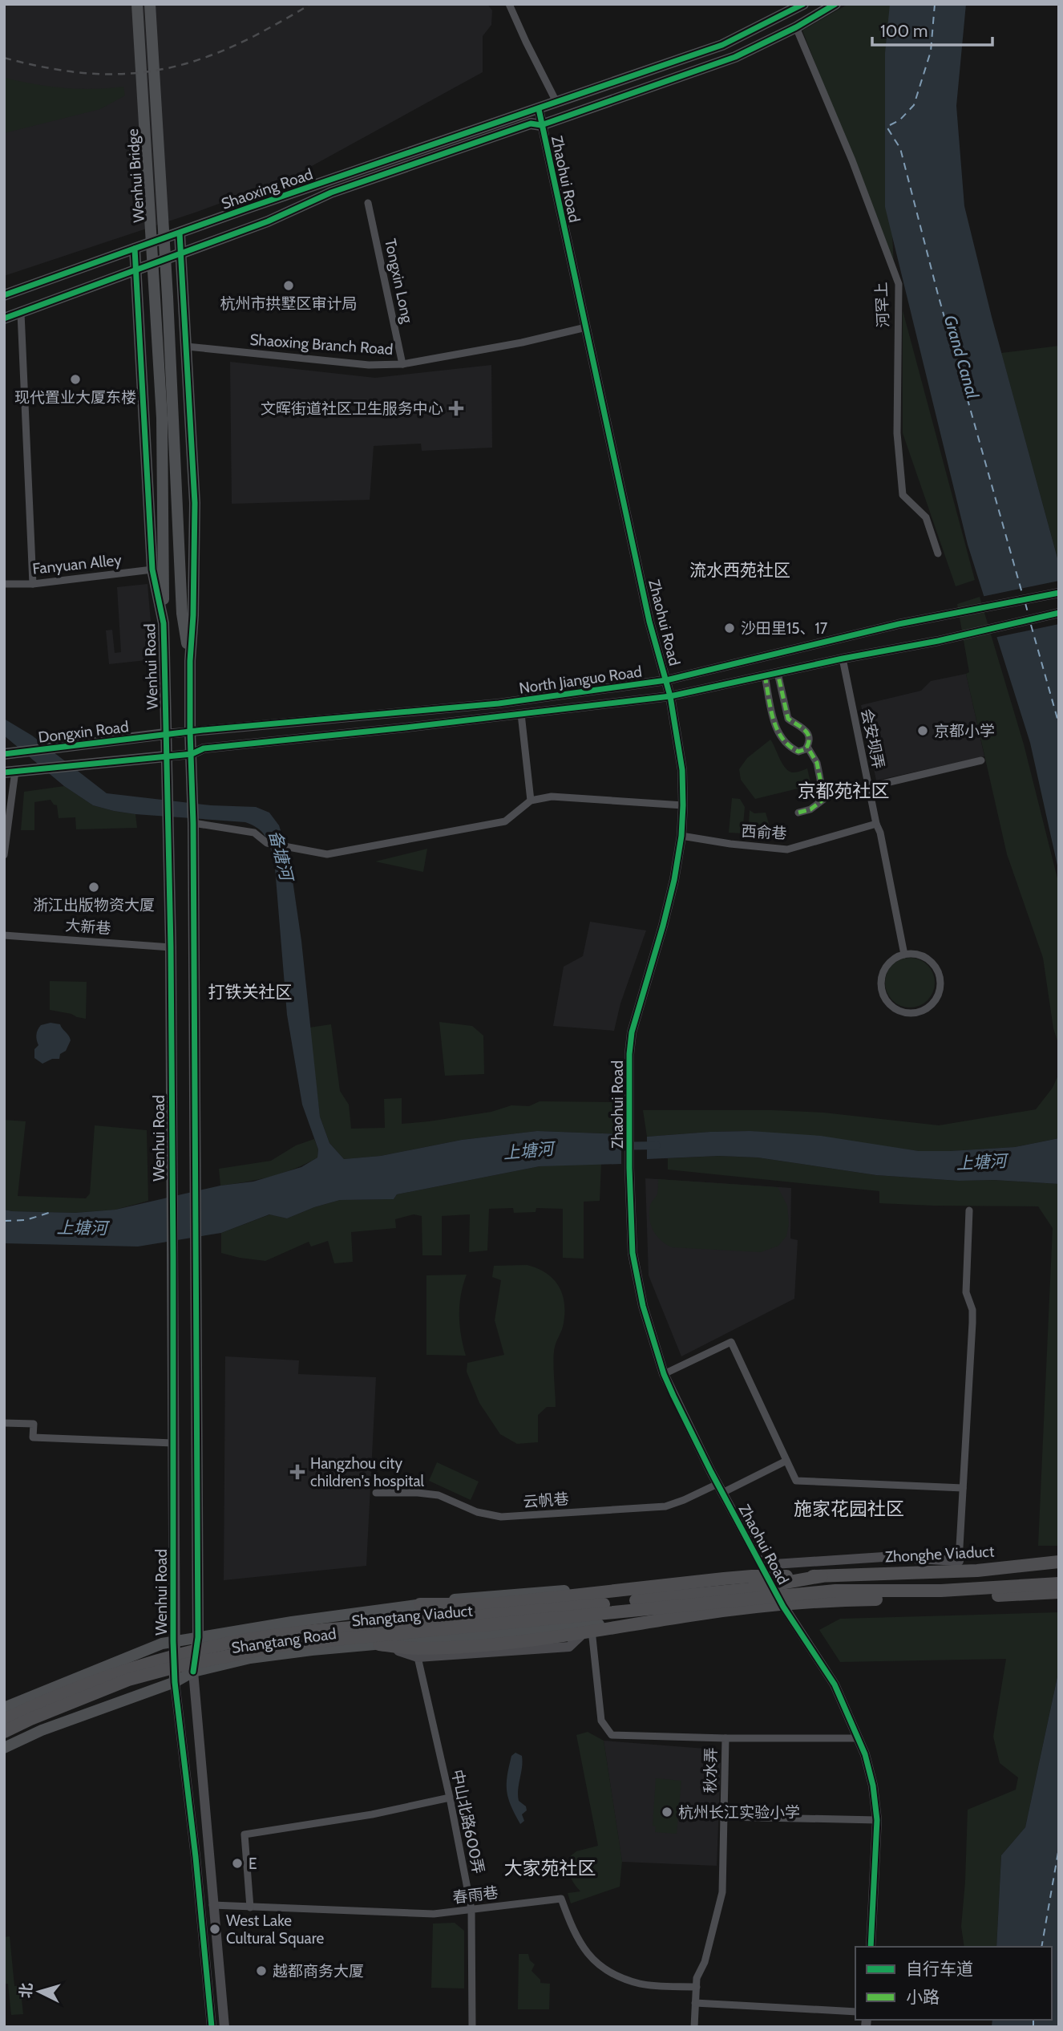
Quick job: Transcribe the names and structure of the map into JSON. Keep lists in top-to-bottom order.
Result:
{
  "streets": {
    "highway": ["Zhonghe Viaduct", "Shangtang Viaduct"],
    "main road": [
      "Wenhui Bridge",
      "Zhaohui Road",
      "Shaoxing Road",
      "Wenhui Road",
      "North Jianguo Road",
      "Dongxin Road",
      "Shangtang Road"
    ],
    "street": [
      "Tongxin Long",
      "河罕上",
      "Shaoxing Branch Road",
      "Fanyuan Alley",
      "会安坝弄",
      "西俞巷",
      "大新巷",
      "云帆巷",
      "秋水弄",
      "中山北路600弄",
      "春雨巷"
    ]
  },
  "crossings": [
    ["Wenhui Bridge", "Wenhui Road"],
    ["Zhaohui Road", "Shaoxing Road"],
    ["Zhaohui Road", "河罕上"],
    ["Zhaohui Road", "Shaoxing Branch Road"],
    ["Zhaohui Road", "North Jianguo Road"],
    ["Zhaohui Road", "西俞巷"],
    ["Zhaohui Road", "云帆巷"],
    ["Zhaohui Road", "Shangtang Road"],
    ["Shaoxing Road", "Wenhui Road"],
    ["Tongxin Long", "Shaoxing Branch Road"],
    ["Fanyuan Alley", "Wenhui Road"],
    ["Wenhui Road", "North Jianguo Road"],
    ["Wenhui Road", "Dongxin Road"],
    ["Wenhui Road", "大新巷"],
    ["Wenhui Road", "Shangtang Road"],
    ["North Jianguo Road", "Dongxin Road"],
    ["North Jianguo Road", "会安坝弄"],
    ["会安坝弄", "西俞巷"],
    ["Zhonghe Viaduct", "Shangtang Viaduct"],
    ["Shangtang Road", "秋水弄"],
    ["秋水弄", "春雨巷"],
    ["中山北路600弄", "春雨巷"]
  ],
  "districts": [
    "流水西苑社区",
    "京都苑社区",
    "打铁关社区",
    "施家花园社区",
    "大家苑社区"
  ],
  "water": ["Grand Canal", "备塘河", "上塘河"],
  "places": {
    "other": [
      "杭州市拱墅区审计局",
      "现代置业大厦东楼",
      "沙田里15、17",
      "京都小学",
      "浙江出版物资大厦",
      "杭州长江实验小学",
      "E",
      "West Lake Cultural Square",
      "越都商务大厦"
    ],
    "health": ["文晖街道社区卫生服务中心", "Hangzhou city children's hospital"]
  },
  "legend": ["自行车道", "小路"],
  "scale_bar": "100 m",
  "north": "left"
}
